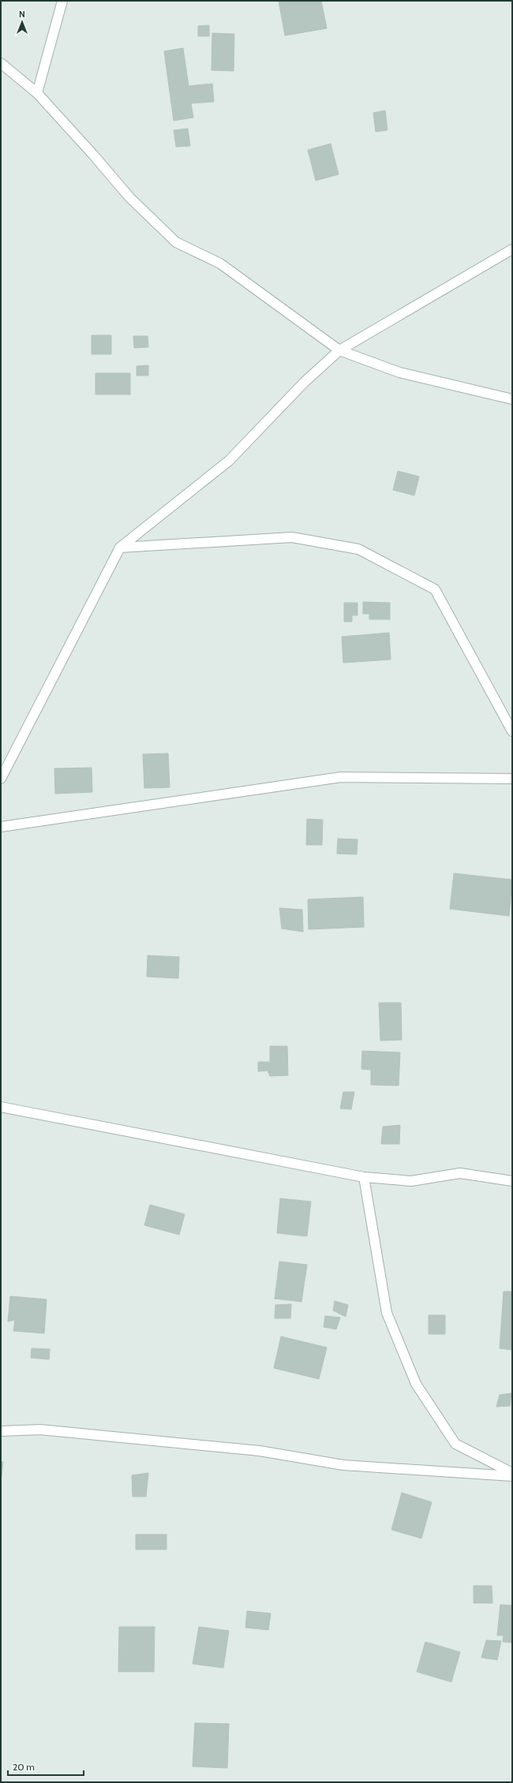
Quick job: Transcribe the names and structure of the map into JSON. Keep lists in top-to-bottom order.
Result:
{
  "scale_bar": "20 m",
  "north": "top"
}
